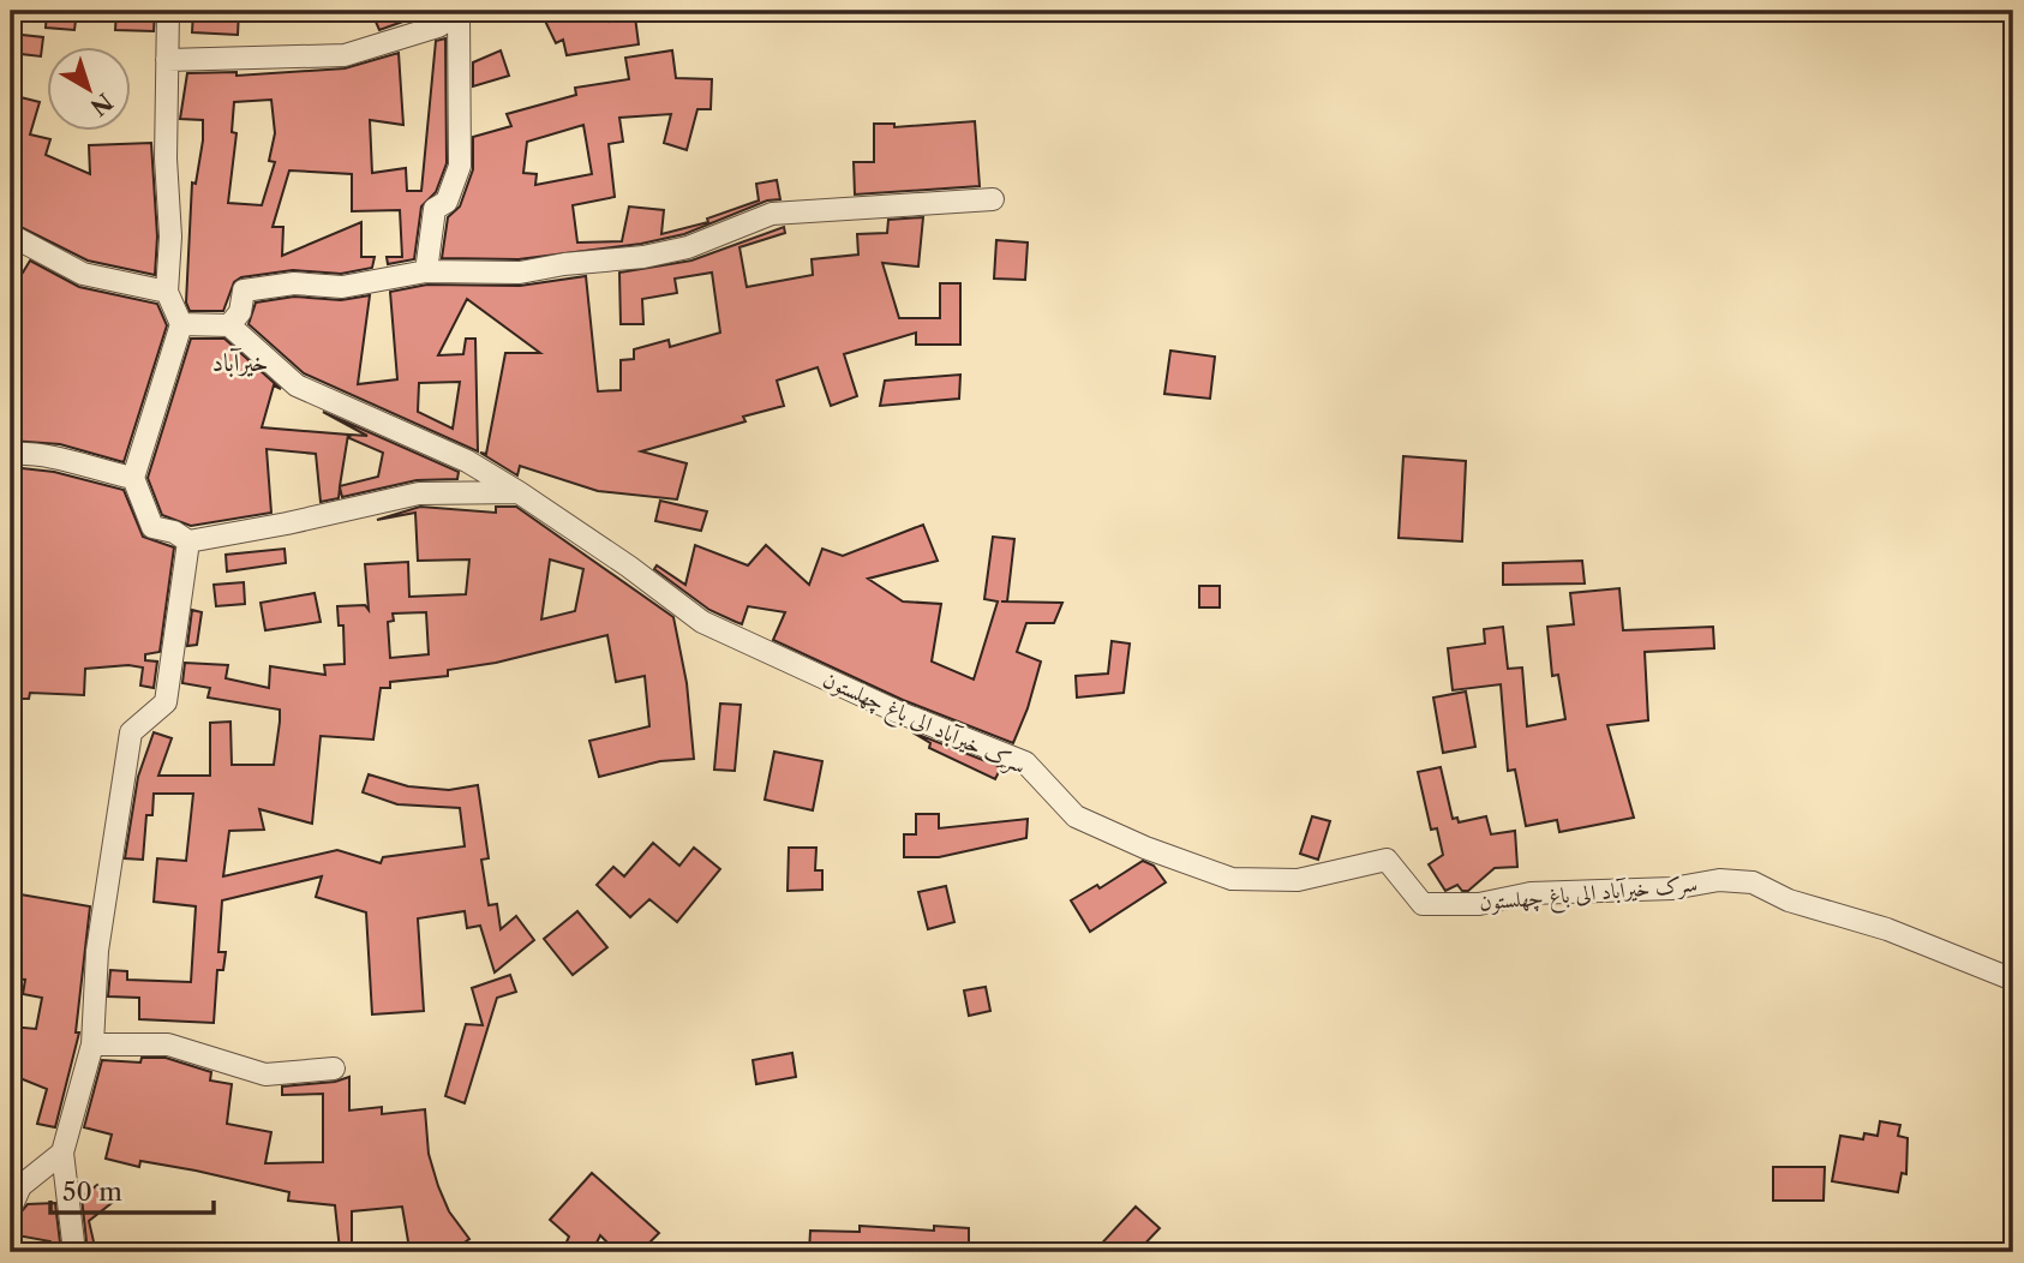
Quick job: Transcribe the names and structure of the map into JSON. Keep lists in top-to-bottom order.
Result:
{
  "streets": {
    "street": ["سرک خیرآباد الی باغ چهلستون"]
  },
  "districts": ["خیرآباد"],
  "scale_bar": "50 m",
  "north": "bottom right"
}
